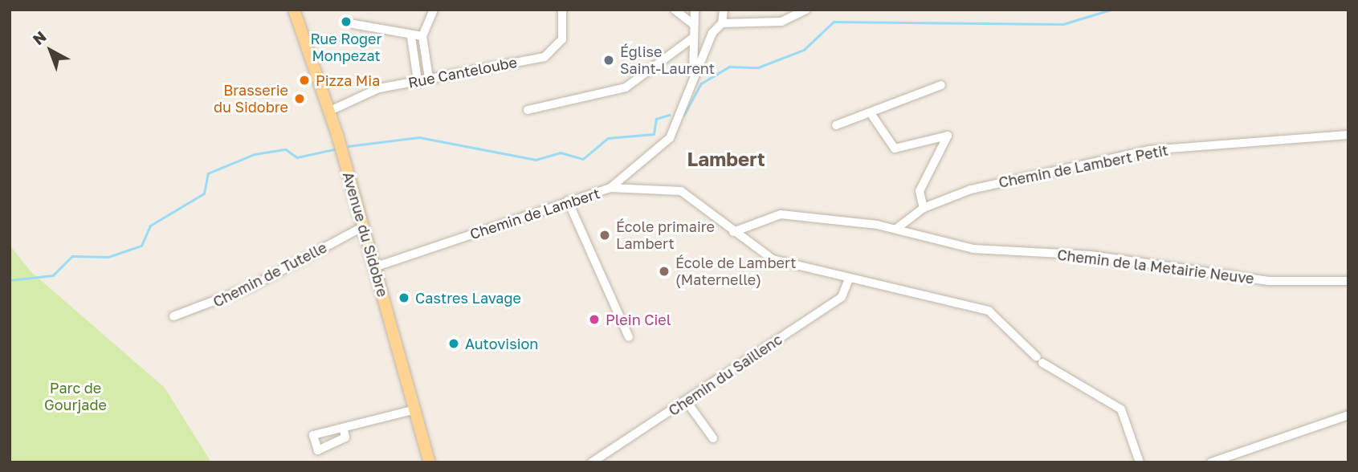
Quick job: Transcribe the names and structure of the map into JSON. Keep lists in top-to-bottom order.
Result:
{
  "streets": {
    "main road": ["Avenue du Sidobre"],
    "street": [
      "Rue Canteloube",
      "Chemin de Lambert Petit",
      "Chemin de Lambert",
      "Chemin de la Metairie Neuve",
      "Chemin de Tutelle",
      "Chemin du Saillenc"
    ]
  },
  "crossings": [
    ["Rue Canteloube", "Avenue du Sidobre"],
    ["Chemin de Lambert Petit", "Chemin de la Metairie Neuve"],
    ["Chemin de Lambert", "Avenue du Sidobre"],
    ["Avenue du Sidobre", "Chemin de Tutelle"]
  ],
  "districts": ["Lambert"],
  "parks": ["Parc de Gourjade"],
  "places": [
    "Rue Roger Monpezat",
    "Église Saint-Laurent",
    "Pizza Mia",
    "Brasserie du Sidobre",
    "École primaire Lambert",
    "École de Lambert (Maternelle)",
    "Castres Lavage",
    "Plein Ciel",
    "Autovision"
  ],
  "north": "top left"
}
